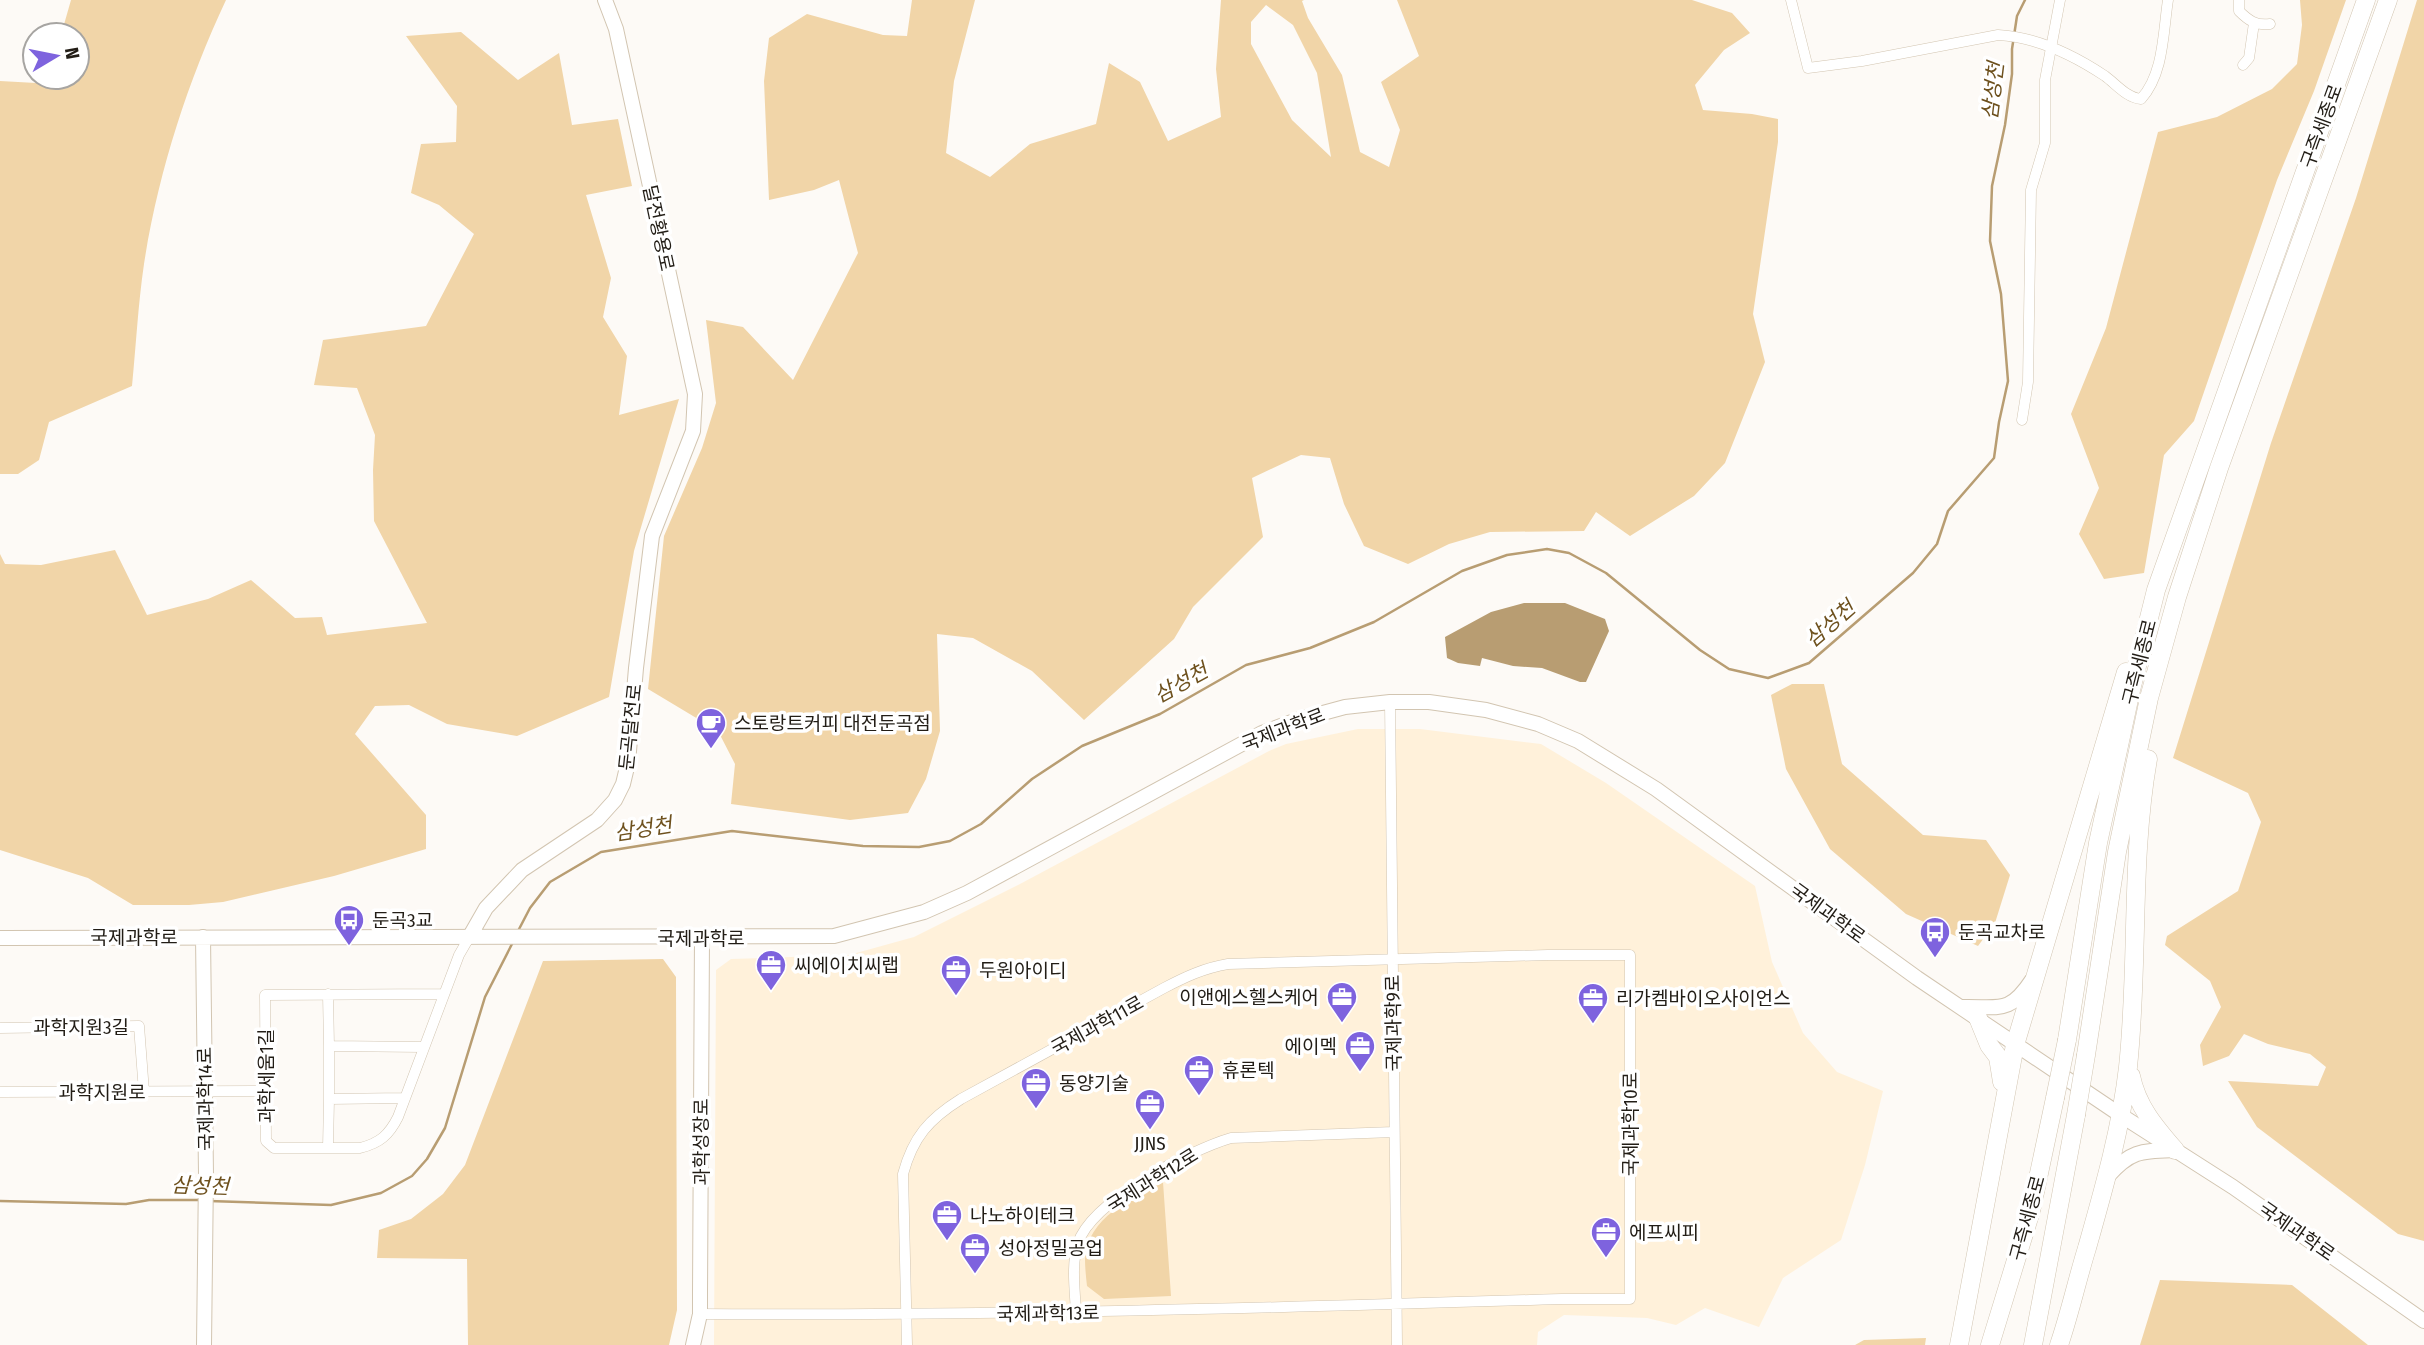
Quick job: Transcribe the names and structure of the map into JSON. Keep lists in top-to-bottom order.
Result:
{
  "streets": {
    "highway": ["구즉세종로"],
    "street": [
      "달전황용로",
      "둔곡달전로",
      "국제과학로",
      "국제과학9로",
      "국제과학11로",
      "과학지원3길",
      "과학세움1길",
      "과학지원로",
      "국제과학14로",
      "국제과학10로",
      "과학성장로",
      "국제과학12로",
      "국제과학13로"
    ]
  },
  "crossings": [
    ["달전황용로", "둔곡달전로"],
    ["둔곡달전로", "국제과학로"],
    ["둔곡달전로", "과학세움1길"],
    ["국제과학로", "국제과학9로"],
    ["국제과학로", "과학세움1길"],
    ["국제과학로", "국제과학14로"],
    ["국제과학로", "과학성장로"],
    ["국제과학9로", "국제과학11로"],
    ["국제과학9로", "국제과학10로"],
    ["국제과학9로", "국제과학12로"],
    ["국제과학9로", "국제과학13로"],
    ["국제과학11로", "국제과학10로"],
    ["국제과학11로", "국제과학13로"],
    ["과학지원3길", "과학지원로"],
    ["과학세움1길", "과학지원로"],
    ["과학지원로", "국제과학14로"],
    ["국제과학10로", "국제과학13로"],
    ["과학성장로", "국제과학13로"],
    ["국제과학12로", "국제과학13로"]
  ],
  "water": ["삼성천"],
  "places": {
    "cafe": ["스토랑트커피 대전둔곡점"],
    "bus stop": ["둔곡3교", "둔곡교차로"],
    "office": [
      "씨에이치씨랩",
      "두원아이디",
      "이앤에스헬스케어",
      "리가켐바이오사이언스",
      "에이멕",
      "휴론텍",
      "동양기술",
      "JJNS",
      "나노하이테크",
      "에프씨피",
      "성아정밀공업"
    ]
  },
  "north": "right"
}
